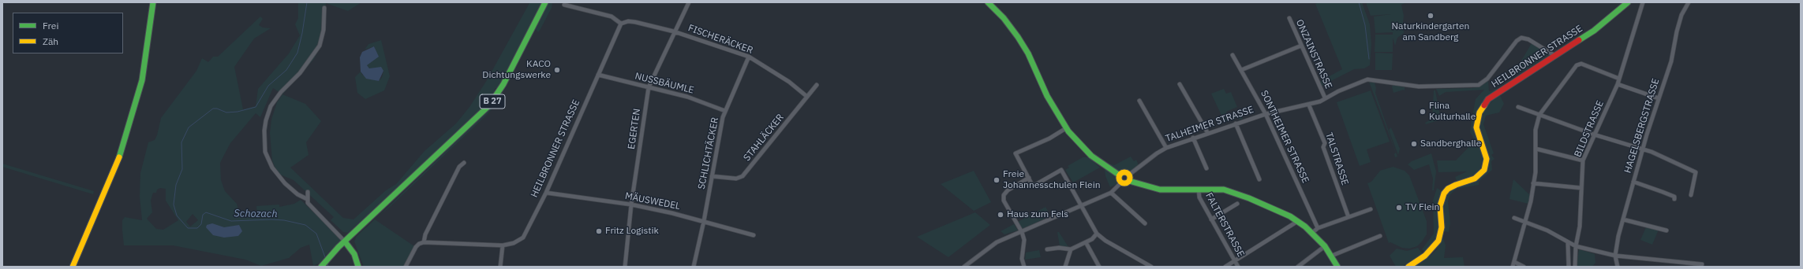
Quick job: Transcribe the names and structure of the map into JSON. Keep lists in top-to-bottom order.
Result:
{
  "streets": {
    "main road": ["HEILBRONNER STRASSE", "B 27"],
    "street": [
      "FISCHERÄCKER",
      "ONZAINSTRASSE",
      "NUSSBÄUMLE",
      "TALHEIMER STRASSE",
      "HAGELSBERGSTRASSE",
      "EGERTEN",
      "BILDSTRASSE",
      "SONTHEIMER STRASSE",
      "STAHLÄCKER",
      "SCHLICHTÄCKER",
      "TALSTRASSE",
      "MÄUSWEDEL",
      "FALTERSTRASSE"
    ]
  },
  "crossings": [
    ["FISCHERÄCKER", "EGERTEN"],
    ["FISCHERÄCKER", "STAHLÄCKER"],
    ["FISCHERÄCKER", "SCHLICHTÄCKER"],
    ["ONZAINSTRASSE", "TALHEIMER STRASSE"],
    ["HEILBRONNER STRASSE", "NUSSBÄUMLE"],
    ["HEILBRONNER STRASSE", "TALHEIMER STRASSE"],
    ["HEILBRONNER STRASSE", "MÄUSWEDEL"],
    ["NUSSBÄUMLE", "EGERTEN"],
    ["NUSSBÄUMLE", "SCHLICHTÄCKER"],
    ["TALHEIMER STRASSE", "SONTHEIMER STRASSE"],
    ["TALHEIMER STRASSE", "TALSTRASSE"],
    ["EGERTEN", "MÄUSWEDEL"],
    ["STAHLÄCKER", "SCHLICHTÄCKER"],
    ["SCHLICHTÄCKER", "MÄUSWEDEL"]
  ],
  "water": ["Schozach"],
  "places": [
    "Naturkindergarten am Sandberg",
    "KACO Dichtungswerke",
    "Flina Kulturhalle",
    "Sandberghalle",
    "Freie Johannesschulen Flein",
    "TV Flein",
    "Haus zum Fels",
    "Fritz Logistik"
  ],
  "legend": ["Frei", "Zäh"]
}
